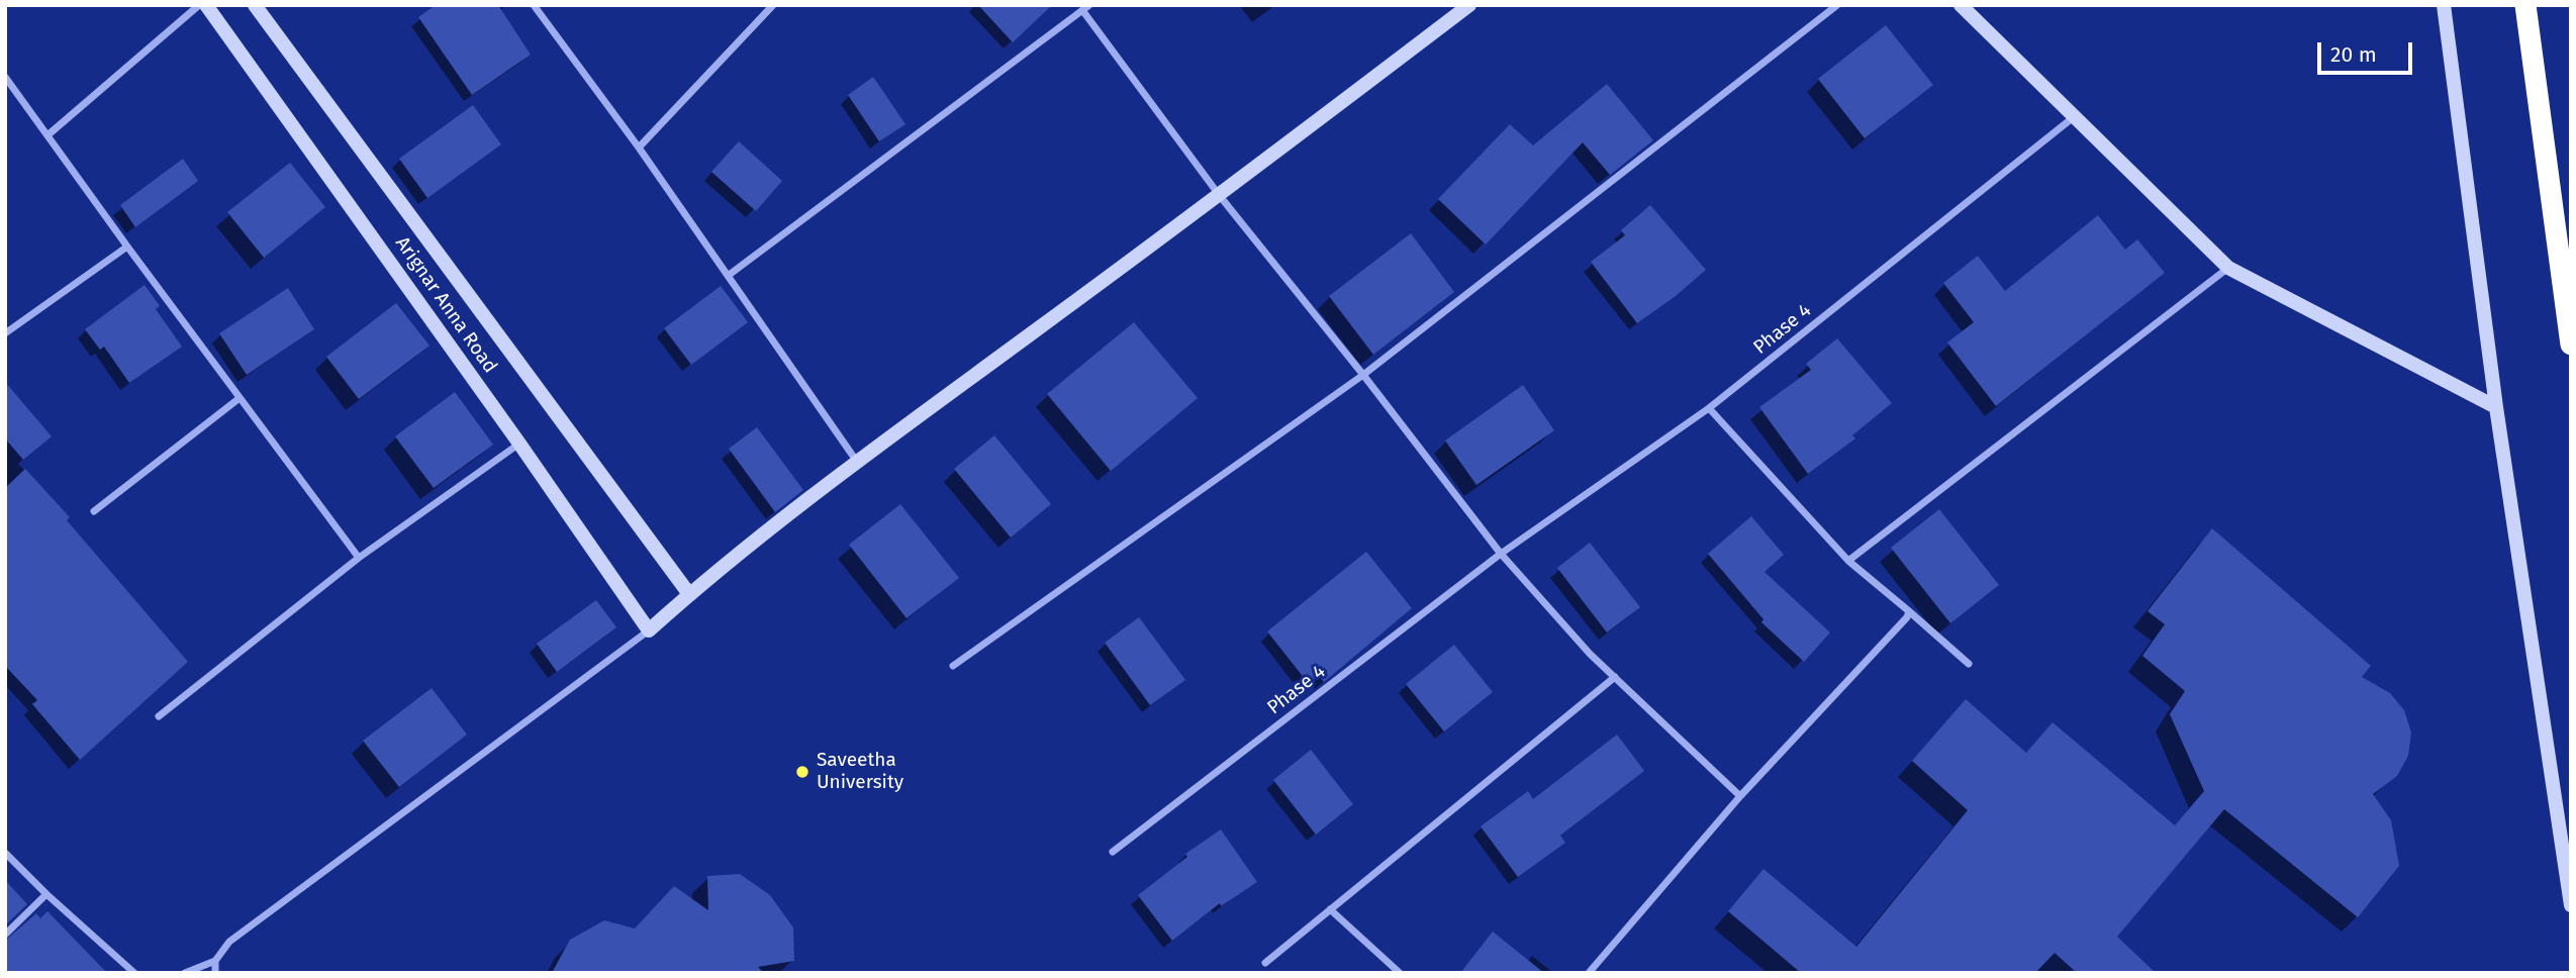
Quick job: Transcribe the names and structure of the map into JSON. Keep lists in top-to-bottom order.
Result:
{
  "streets": {
    "street": ["Arignar Anna Road", "Phase 4"]
  },
  "places": ["Saveetha University"],
  "scale_bar": "20 m"
}
